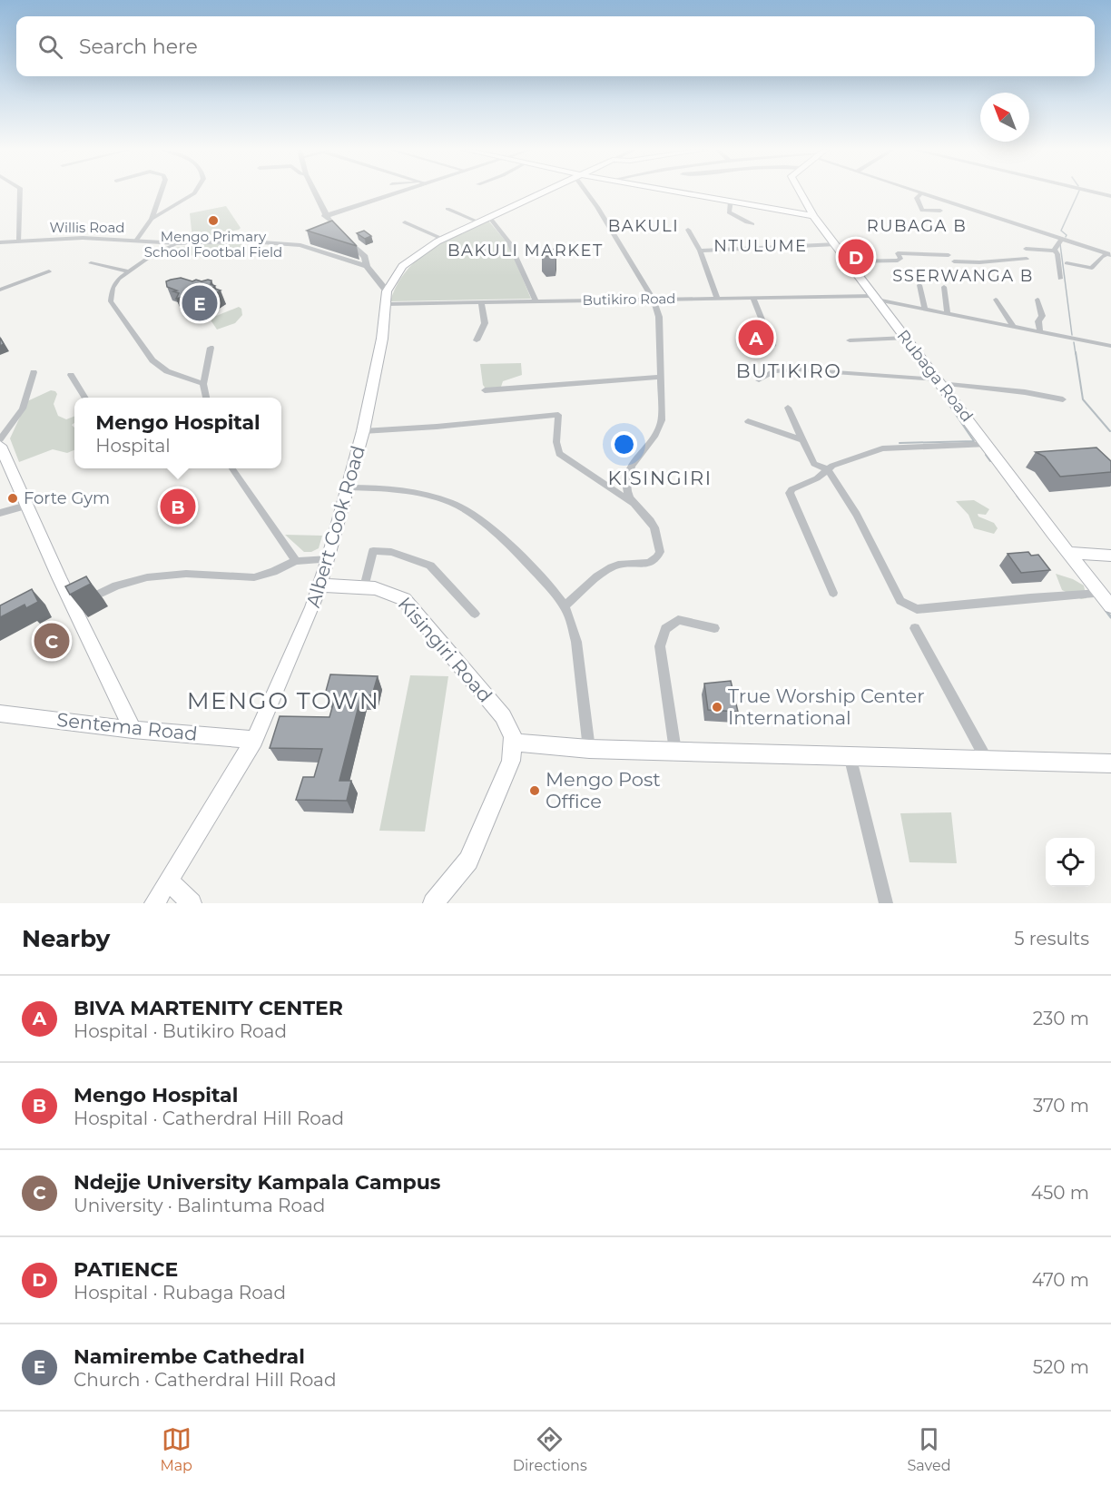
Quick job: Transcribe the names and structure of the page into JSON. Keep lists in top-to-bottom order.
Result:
{
  "streets": {
    "main road": [
      "Rubaga Road",
      "Albert Cook Road",
      "Kisingiri Road",
      "Sentema Road"
    ],
    "street": ["Willis Road", "Butikiro Road"]
  },
  "crossings": [
    ["Willis Road", "Albert Cook Road"],
    ["Butikiro Road", "Rubaga Road"],
    ["Butikiro Road", "Albert Cook Road"],
    ["Albert Cook Road", "Kisingiri Road"],
    ["Albert Cook Road", "Sentema Road"]
  ],
  "districts": [
    "BAKULI",
    "RUBAGA B",
    "NTULUME",
    "BAKULI MARKET",
    "SSERWANGA B",
    "BUTIKIRO",
    "KISINGIRI",
    "MENGO TOWN"
  ],
  "places": [
    "Mengo Primary School Footbal Field",
    "Forte Gym",
    "True Worship Center International",
    "Mengo Post Office"
  ],
  "north": "top left",
  "page": {
    "search": "Search here",
    "pins": [
      "D",
      "E",
      "A",
      "B",
      "C"
    ],
    "popup": ["Mengo Hospital", "Hospital"],
    "heading": ["Nearby", "5 results"],
    "list": [
      {
        "mark": "A",
        "name": "BIVA MARTENITY CENTER",
        "note": "Hospital · Butikiro Road",
        "value": "230 m"
      },
      {
        "mark": "B",
        "name": "Mengo Hospital",
        "note": "Hospital · Catherdral Hill Road",
        "value": "370 m"
      },
      {
        "mark": "C",
        "name": "Ndejje University Kampala Campus",
        "note": "University · Balintuma Road",
        "value": "450 m"
      },
      {
        "mark": "D",
        "name": "PATIENCE",
        "note": "Hospital · Rubaga Road",
        "value": "470 m"
      },
      {
        "mark": "E",
        "name": "Namirembe Cathedral",
        "note": "Church · Catherdral Hill Road",
        "value": "520 m"
      }
    ],
    "nav": ["Map", "Directions", "Saved"]
  }
}
